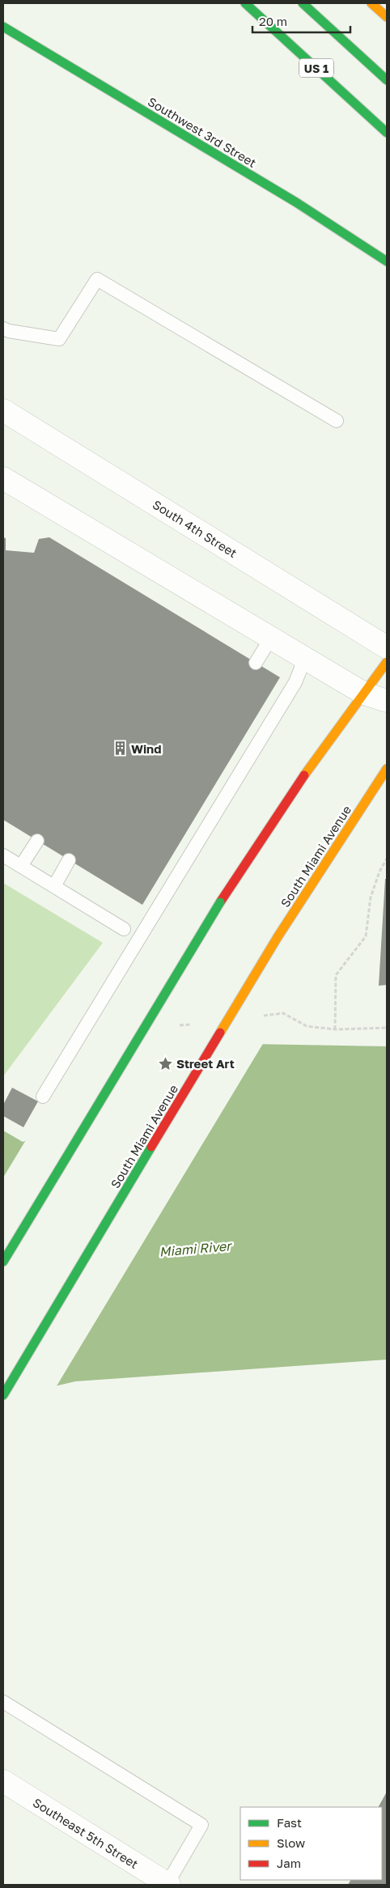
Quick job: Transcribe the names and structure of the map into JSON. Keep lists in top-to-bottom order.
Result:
{
  "streets": {
    "main road": ["US 1", "Southwest 3rd Street", "South Miami Avenue"],
    "street": ["South 4th Street", "Southeast 5th Street"]
  },
  "water": ["Miami River"],
  "places": {
    "building": ["Wind"],
    "place": ["Street Art"]
  },
  "legend": ["Fast", "Slow", "Jam"],
  "scale_bar": "20 m"
}
